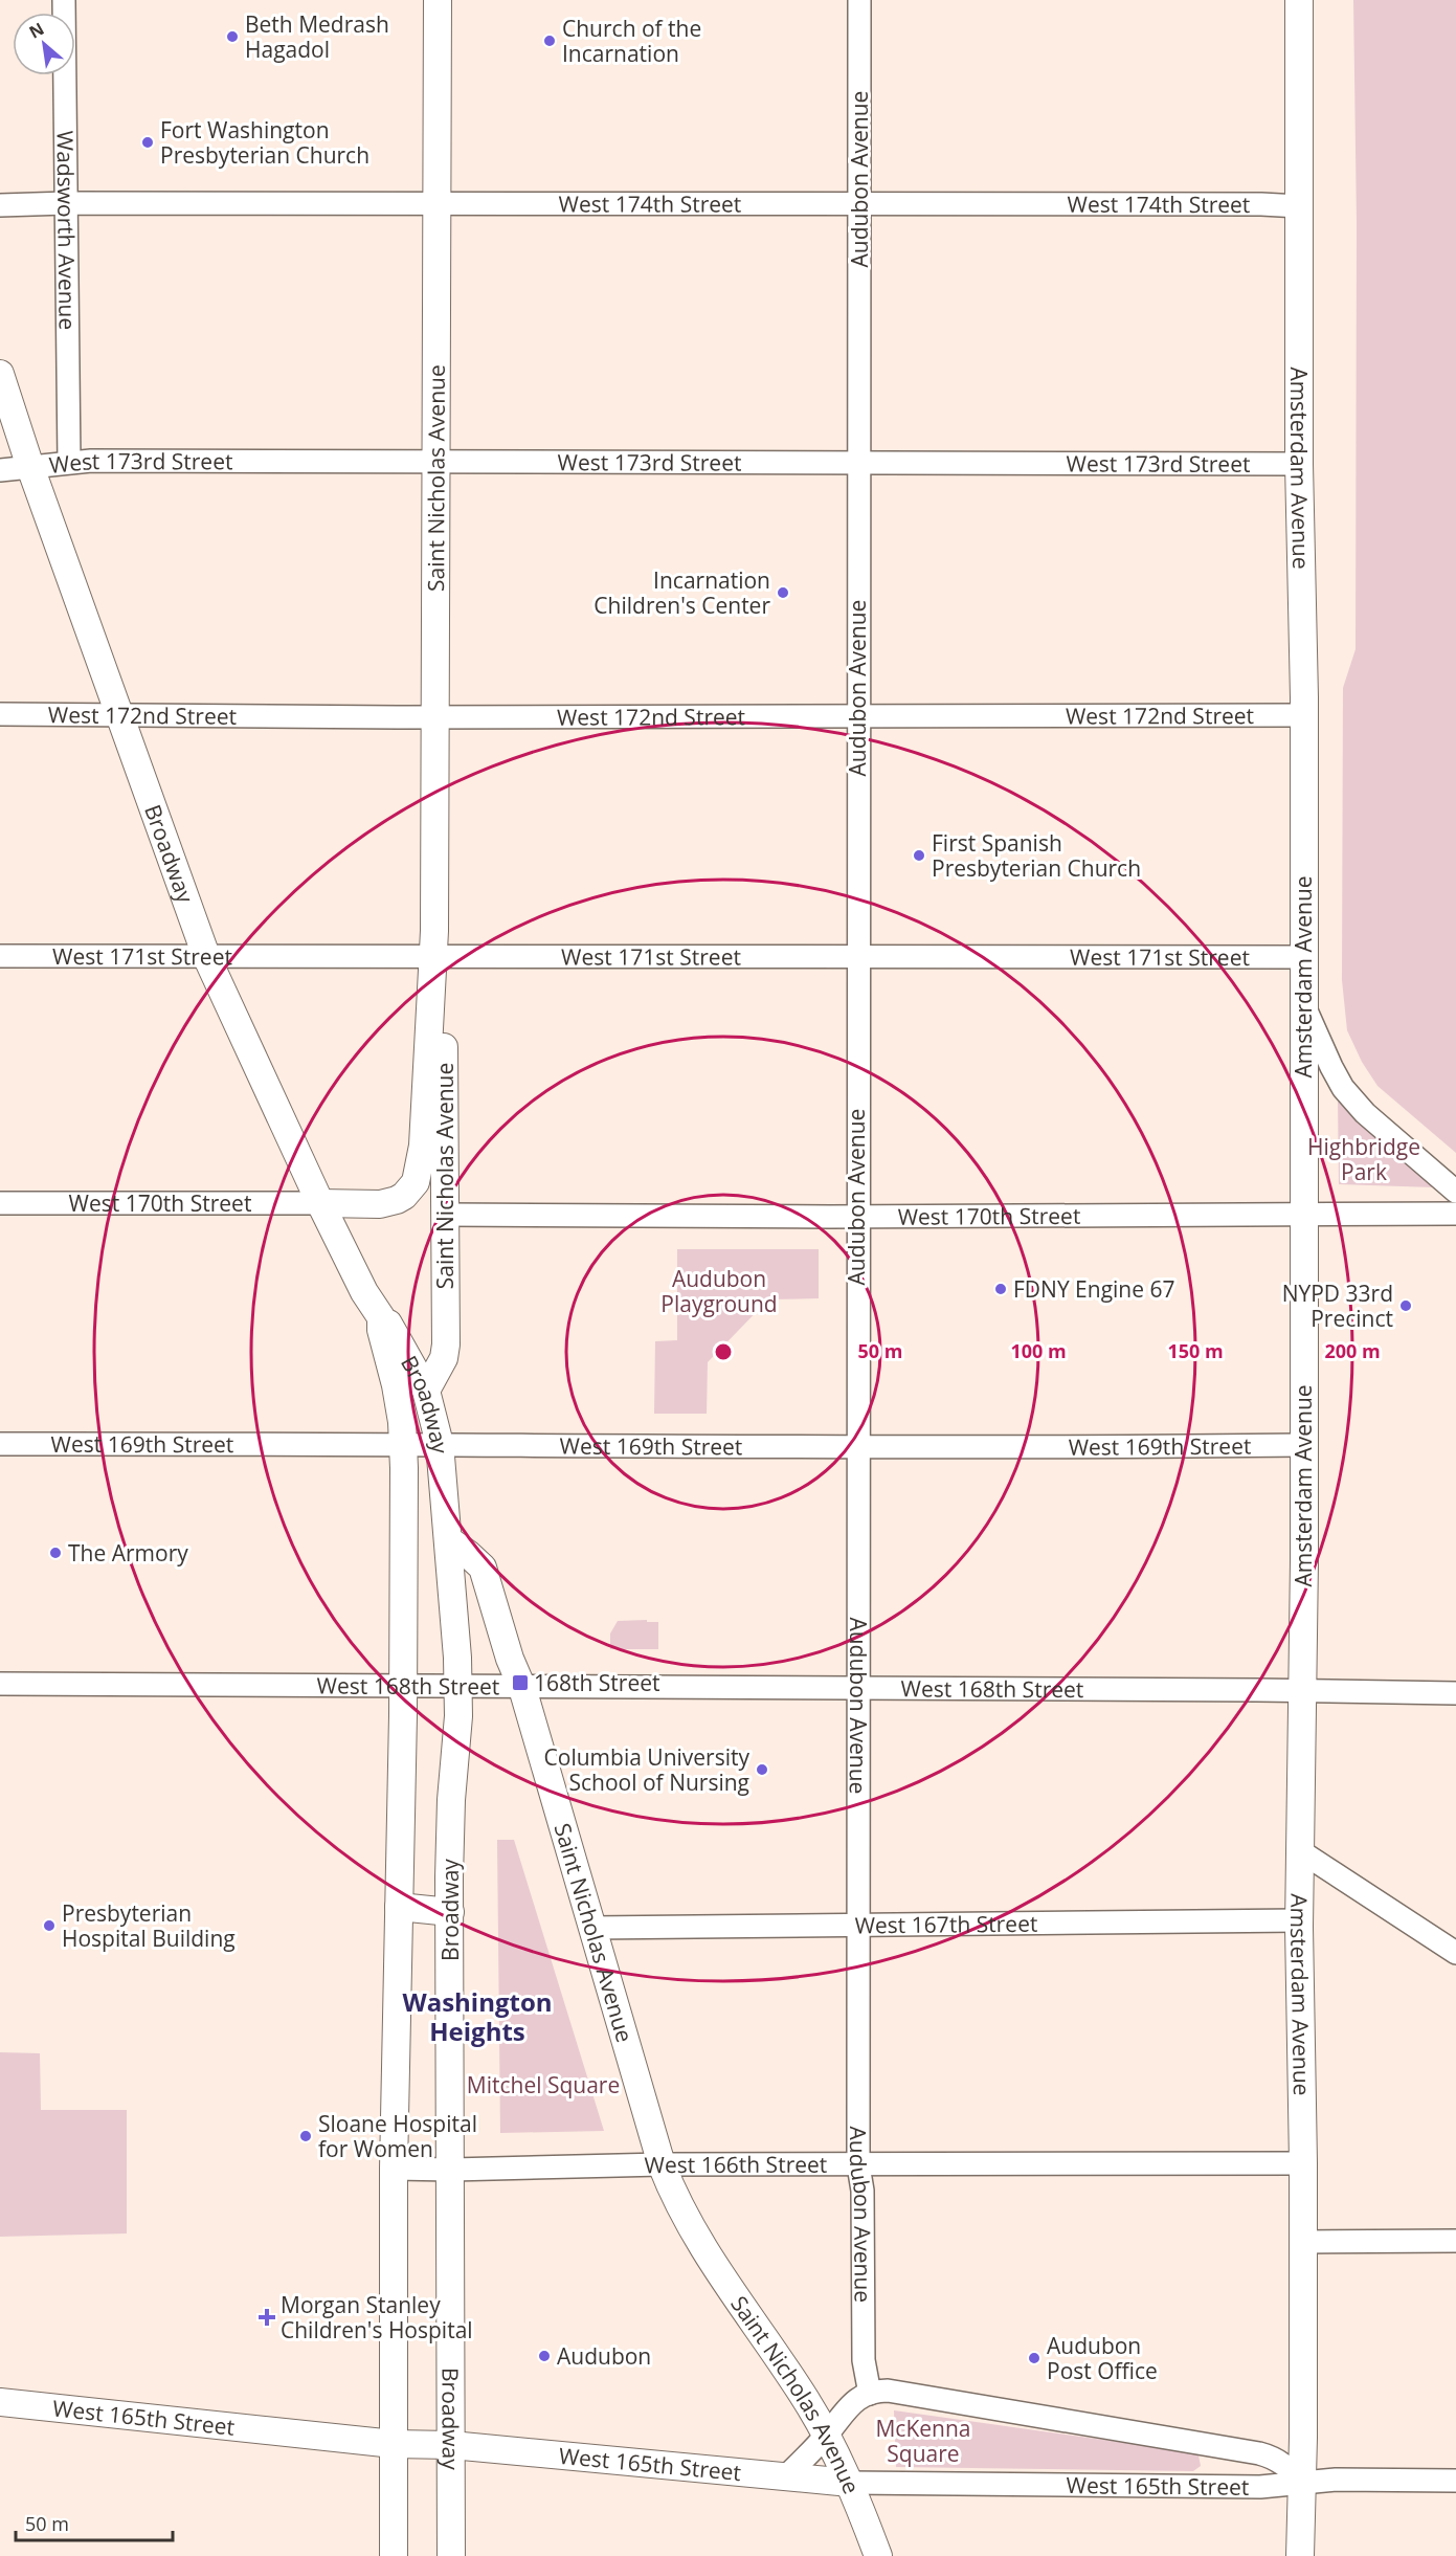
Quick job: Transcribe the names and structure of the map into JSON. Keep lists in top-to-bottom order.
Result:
{
  "streets": {
    "main road": [
      "Amsterdam Avenue",
      "Saint Nicholas Avenue",
      "Broadway",
      "West 165th Street"
    ],
    "street": [
      "Audubon Avenue",
      "West 174th Street",
      "Wadsworth Avenue",
      "West 173rd Street",
      "West 172nd Street",
      "West 171st Street",
      "West 170th Street",
      "West 169th Street",
      "West 168th Street",
      "West 167th Street",
      "West 166th Street"
    ]
  },
  "crossings": [
    ["Audubon Avenue", "West 174th Street"],
    ["Audubon Avenue", "West 173rd Street"],
    ["Audubon Avenue", "West 172nd Street"],
    ["Audubon Avenue", "West 171st Street"],
    ["Audubon Avenue", "West 170th Street"],
    ["Audubon Avenue", "West 169th Street"],
    ["Audubon Avenue", "West 168th Street"],
    ["Audubon Avenue", "West 167th Street"],
    ["Audubon Avenue", "West 166th Street"],
    ["Audubon Avenue", "West 165th Street"],
    ["West 174th Street", "Wadsworth Avenue"],
    ["West 174th Street", "Amsterdam Avenue"],
    ["West 174th Street", "Saint Nicholas Avenue"],
    ["Wadsworth Avenue", "West 173rd Street"],
    ["West 173rd Street", "Amsterdam Avenue"],
    ["West 173rd Street", "Saint Nicholas Avenue"],
    ["West 173rd Street", "Broadway"],
    ["Amsterdam Avenue", "West 172nd Street"],
    ["Amsterdam Avenue", "West 171st Street"],
    ["Amsterdam Avenue", "West 170th Street"],
    ["Amsterdam Avenue", "West 169th Street"],
    ["Amsterdam Avenue", "West 168th Street"],
    ["Amsterdam Avenue", "West 167th Street"],
    ["Amsterdam Avenue", "West 166th Street"],
    ["Amsterdam Avenue", "West 165th Street"],
    ["Saint Nicholas Avenue", "West 172nd Street"],
    ["Saint Nicholas Avenue", "Broadway"],
    ["Saint Nicholas Avenue", "West 171st Street"],
    ["Saint Nicholas Avenue", "West 170th Street"],
    ["Saint Nicholas Avenue", "West 168th Street"],
    ["Saint Nicholas Avenue", "West 167th Street"],
    ["Saint Nicholas Avenue", "West 166th Street"],
    ["Saint Nicholas Avenue", "West 165th Street"],
    ["West 172nd Street", "Broadway"],
    ["Broadway", "West 171st Street"],
    ["Broadway", "West 170th Street"],
    ["Broadway", "West 169th Street"],
    ["Broadway", "West 168th Street"],
    ["Broadway", "West 166th Street"],
    ["Broadway", "West 165th Street"]
  ],
  "districts": ["Washington Heights"],
  "parks": [
    "Highbridge Park",
    "Audubon Playground",
    "Mitchel Square",
    "McKenna Square"
  ],
  "places": {
    "other": [
      "Beth Medrash Hagadol",
      "Church of the Incarnation",
      "Fort Washington Presbyterian Church",
      "Incarnation Children's Center",
      "First Spanish Presbyterian Church",
      "FDNY Engine 67",
      "NYPD 33rd Precinct",
      "The Armory",
      "Columbia University School of Nursing",
      "Presbyterian Hospital Building",
      "Sloane Hospital for Women",
      "Audubon",
      "Audubon Post Office"
    ],
    "transit": ["168th Street"],
    "health": ["Morgan Stanley Children's Hospital"]
  },
  "scale_bar": "50 m",
  "north": "top left",
  "rings": [
    "50 m",
    "100 m",
    "150 m",
    "200 m"
  ]
}
